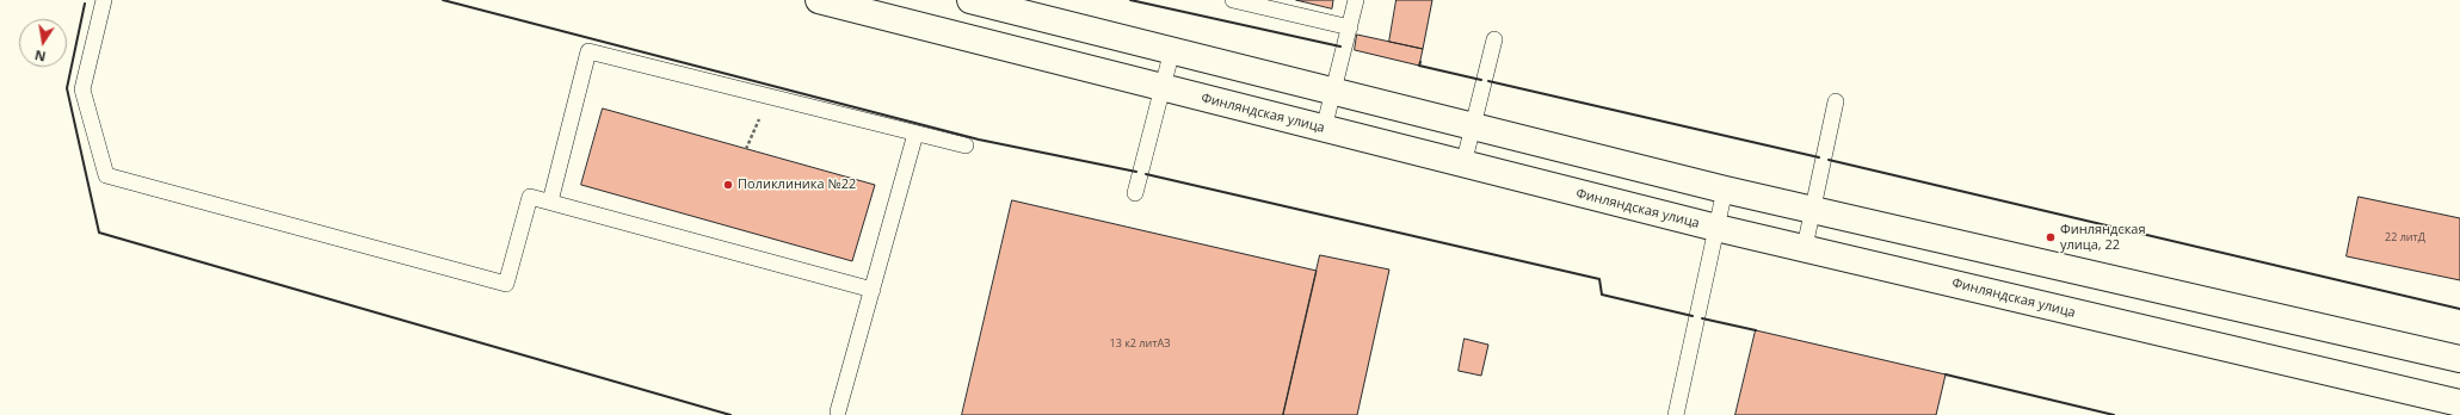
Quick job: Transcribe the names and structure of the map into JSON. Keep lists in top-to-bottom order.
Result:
{
  "streets": {
    "street": ["Финляндская улица"]
  },
  "places": ["Поликлиника №22", "Финляндская улица, 22"],
  "house_numbers": ["22 литД", "13 к2 литАЗ"],
  "north": "bottom"
}
